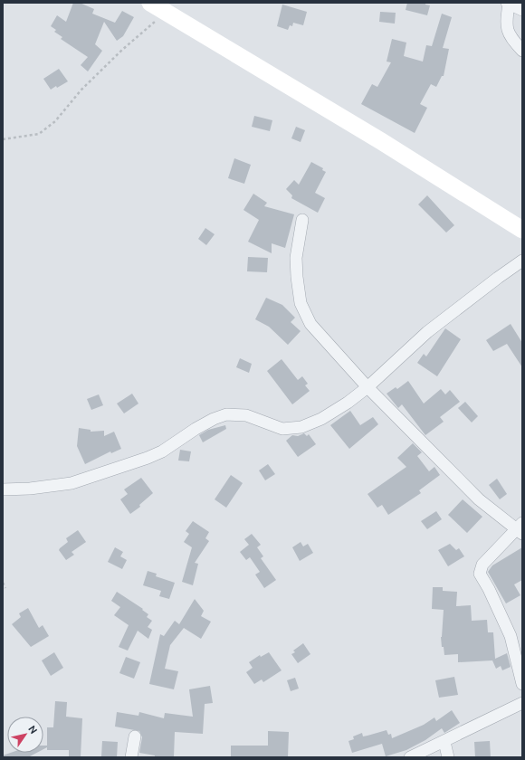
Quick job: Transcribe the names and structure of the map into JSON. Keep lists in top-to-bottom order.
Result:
{
  "north": "top right"
}
